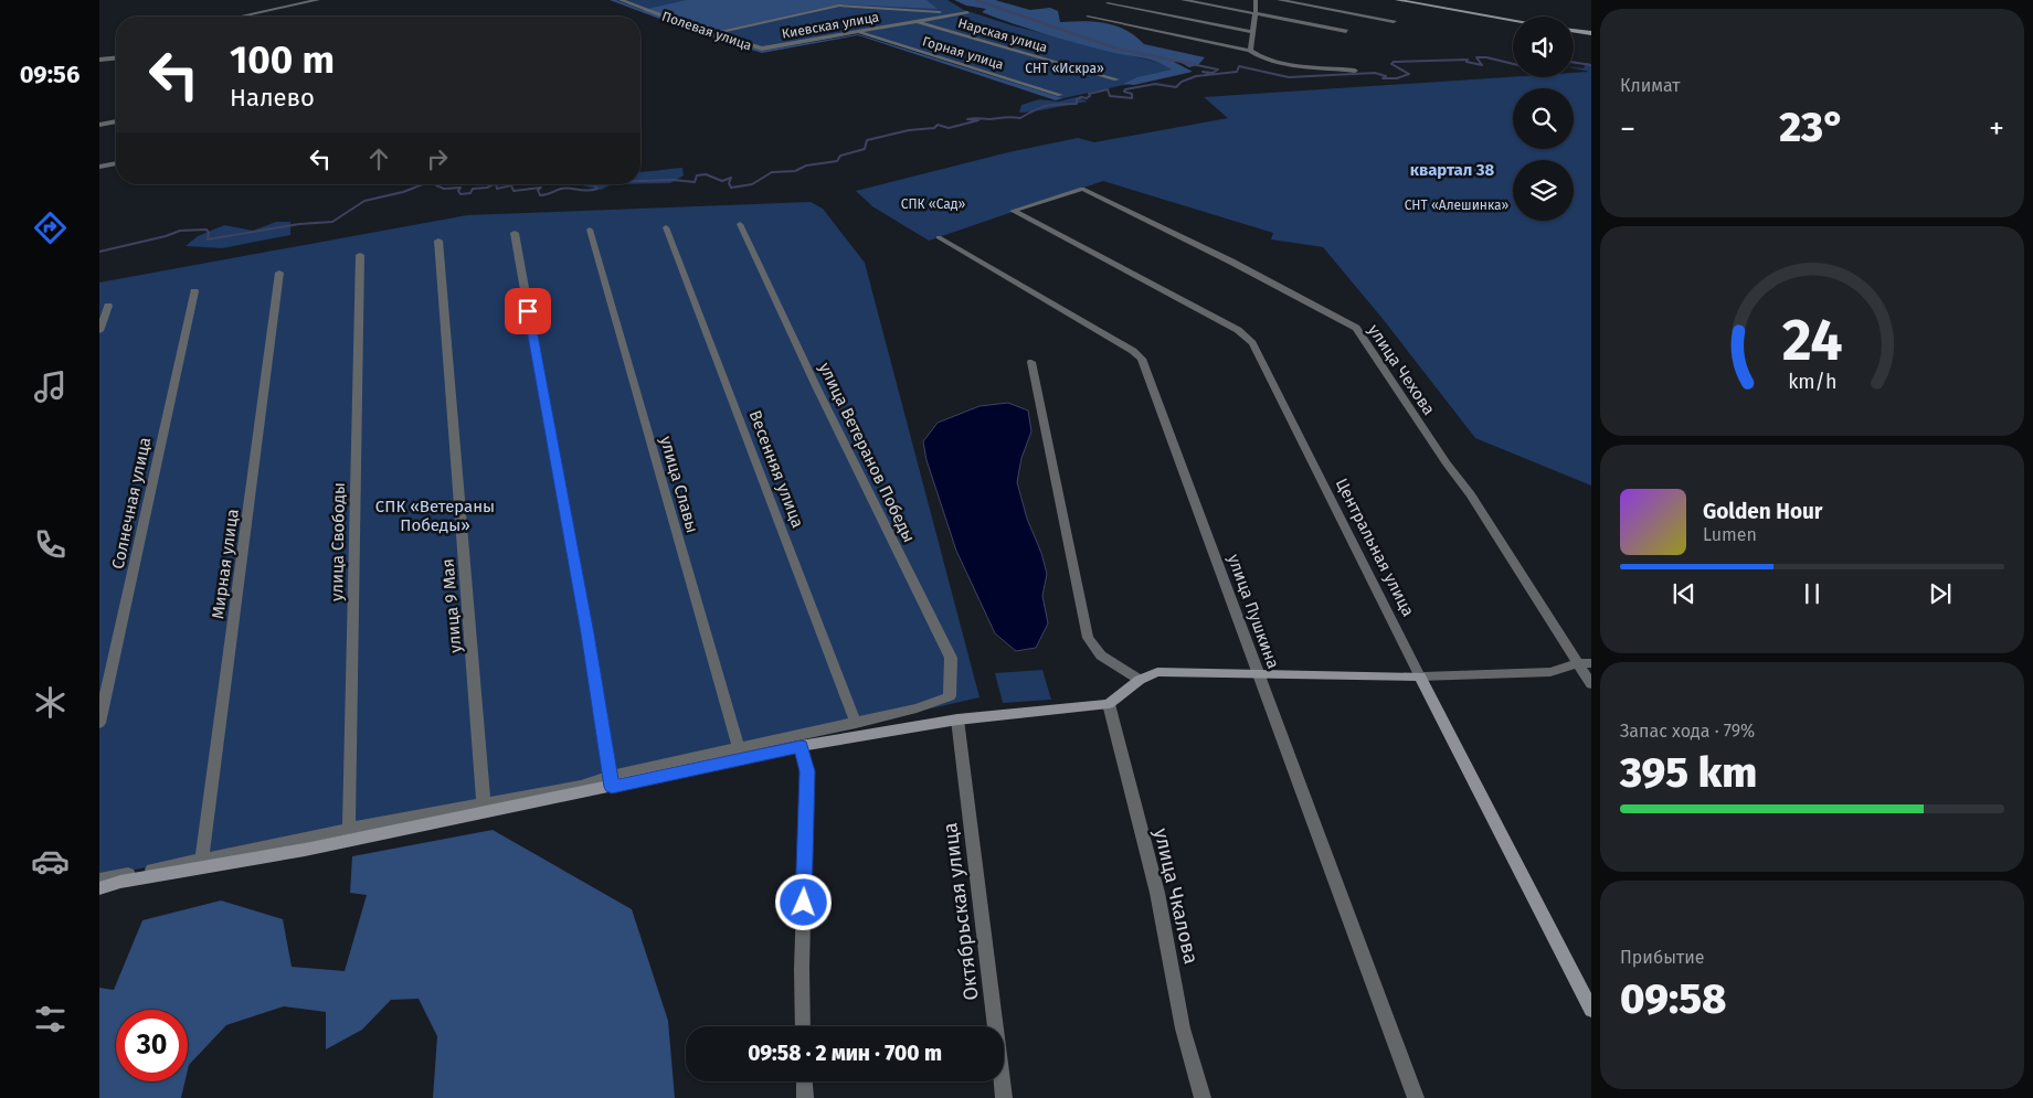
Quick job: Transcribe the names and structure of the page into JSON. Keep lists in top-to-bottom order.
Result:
{
  "streets": {
    "street": [
      "Киевская улица",
      "Полевая улица",
      "Нарская улица",
      "Горная улица",
      "улица Чехова",
      "улица Ветеранов Победы",
      "Весенняя улица",
      "улица Славы",
      "Солнечная улица",
      "улица Свободы",
      "Центральная улица",
      "Мирная улица",
      "улица 9 Мая",
      "улица Пушкина",
      "улица Чкалова",
      "Октябрьская улица"
    ]
  },
  "crossings": [
    ["Киевская улица", "Полевая улица"],
    ["Киевская улица", "Нарская улица"],
    ["Киевская улица", "Горная улица"],
    ["улица Чехова", "Центральная улица"],
    ["улица Ветеранов Победы", "Весенняя улица"]
  ],
  "districts": ["квартал 38"],
  "parks": [
    "СНТ «Искра»",
    "СПК «Сад»",
    "СНТ «Алешинка»",
    "СПК «Ветераны Победы»"
  ],
  "page": {
    "tabs": "09:56",
    "tile": [
      "Климат",
      ["Запас хода · 79%", "395 km"],
      ["Прибытие", "09:58"]
    ],
    "turn": ["100 m", "Налево"],
    "heat": ["−", "23°", "+"],
    "song": ["Golden Hour", "Lumen"],
    "limit": "30",
    "trip": "09:58 · 2 мин · 700 m",
    "gauge": ["24", "km/h"]
  }
}
